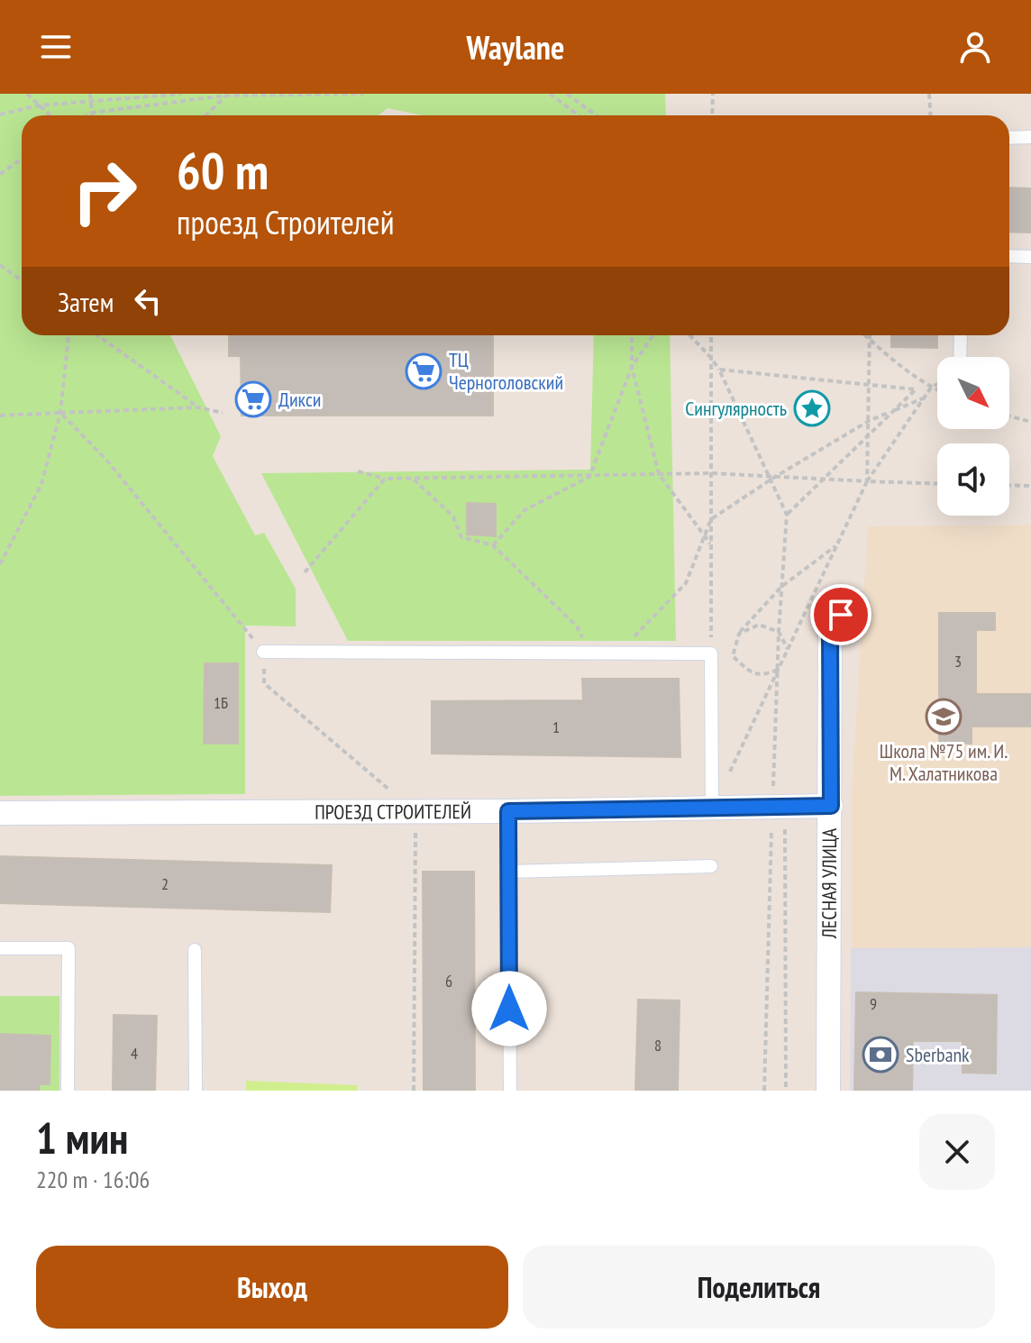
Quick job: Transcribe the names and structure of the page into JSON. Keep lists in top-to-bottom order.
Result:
{
  "streets": {
    "street": ["ПРОЕЗД СТРОИТЕЛЕЙ", "ЛЕСНАЯ УЛИЦА"]
  },
  "crossings": [
    ["ПРОЕЗД СТРОИТЕЛЕЙ", "ЛЕСНАЯ УЛИЦА"]
  ],
  "places": {
    "supermarket": ["ТЦ Черноголовский", "Дикси"],
    "place": ["Сингулярность"],
    "school or university": ["Школа №75 им. И. М. Халатникова"],
    "bank": ["Sberbank"]
  },
  "house_numbers": [
    "3",
    "1Б",
    "1",
    "2",
    "6",
    "9",
    "8",
    "4"
  ],
  "north": "bottom right",
  "page": {
    "header": "Waylane",
    "turn": ["60 m", "проезд Строителей"],
    "then": "Затем",
    "heading": ["1 мин", "220 m · 16:06"],
    "buttons": ["Выход", "Поделиться"]
  }
}
